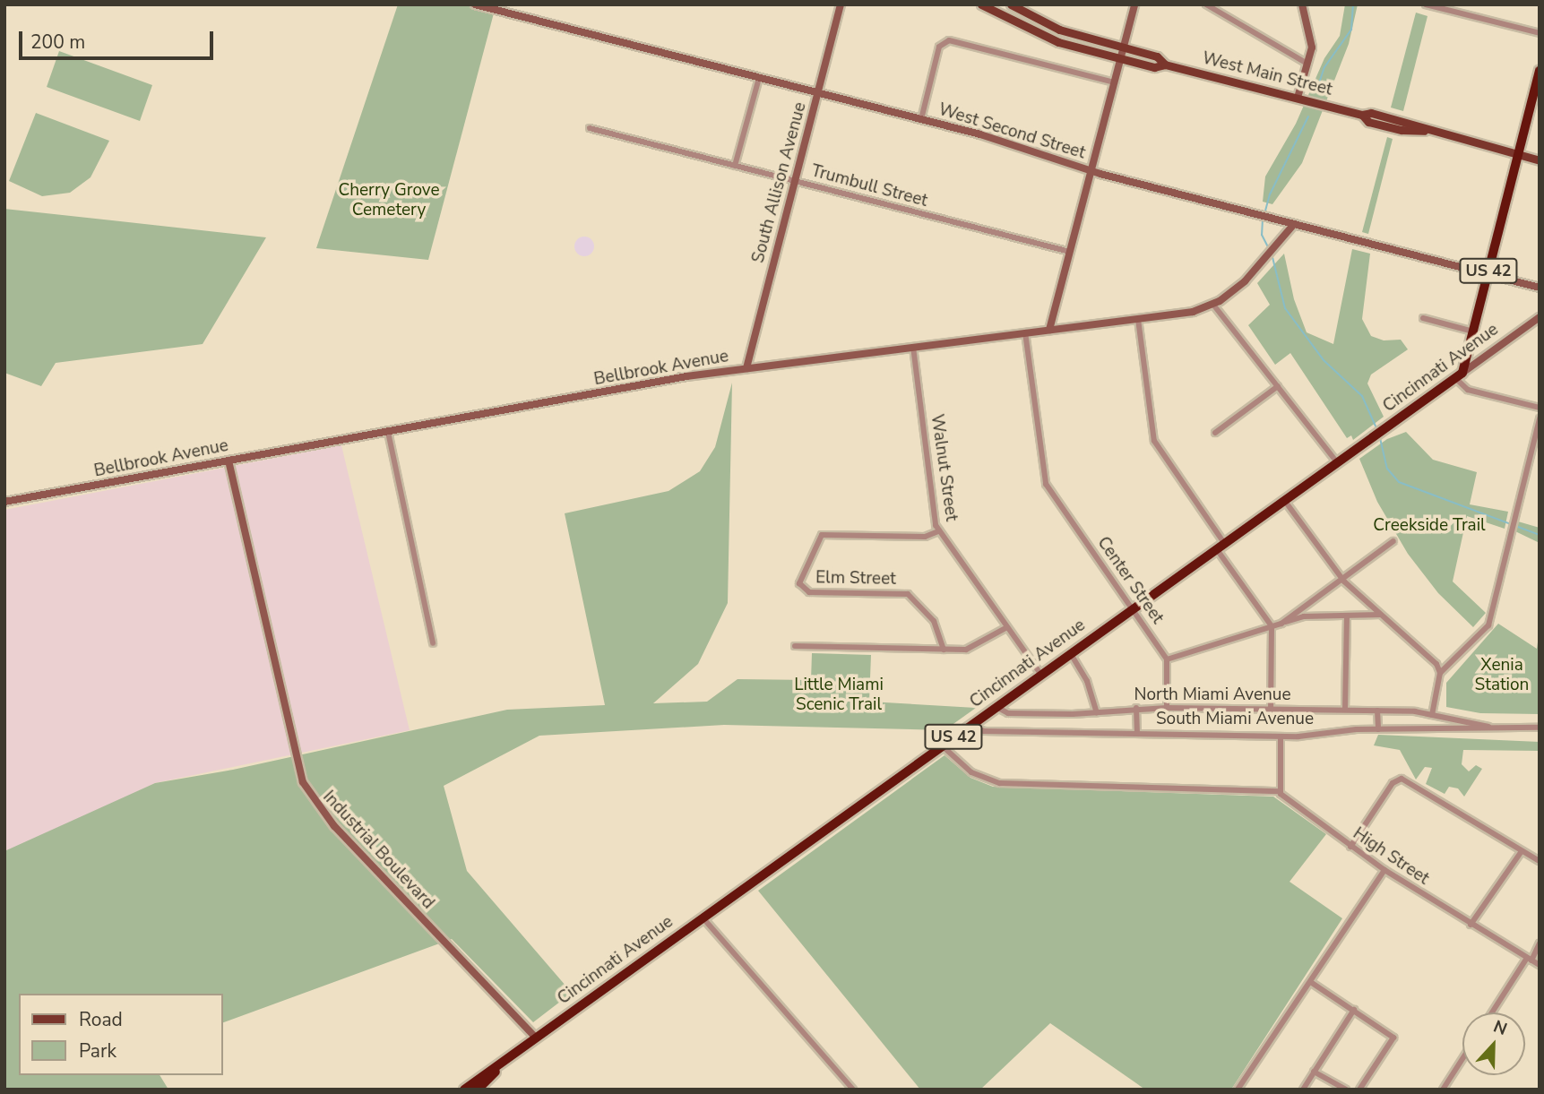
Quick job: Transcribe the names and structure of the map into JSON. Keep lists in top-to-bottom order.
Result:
{
  "streets": {
    "highway": ["US 42", "Cincinnati Avenue"],
    "main road": ["West Main Street"],
    "street": [
      "West Second Street",
      "South Allison Avenue",
      "Trumbull Street",
      "Bellbrook Avenue",
      "Walnut Street",
      "Elm Street",
      "Center Street",
      "North Miami Avenue",
      "South Miami Avenue",
      "Industrial Boulevard",
      "High Street"
    ]
  },
  "crossings": [
    ["West Main Street", "US 42"],
    ["West Second Street", "South Allison Avenue"],
    ["West Second Street", "US 42"],
    ["West Second Street", "Bellbrook Avenue"],
    ["South Allison Avenue", "Trumbull Street"],
    ["South Allison Avenue", "Bellbrook Avenue"],
    ["US 42", "Cincinnati Avenue"],
    ["Bellbrook Avenue", "Walnut Street"],
    ["Bellbrook Avenue", "Center Street"],
    ["Bellbrook Avenue", "Industrial Boulevard"],
    ["Cincinnati Avenue", "Walnut Street"],
    ["Cincinnati Avenue", "Center Street"],
    ["Cincinnati Avenue", "North Miami Avenue"],
    ["Cincinnati Avenue", "South Miami Avenue"],
    ["Cincinnati Avenue", "Industrial Boulevard"],
    ["Walnut Street", "Elm Street"],
    ["North Miami Avenue", "South Miami Avenue"]
  ],
  "parks": [
    "Cherry Grove Cemetery",
    "Creekside Trail",
    "Xenia Station",
    "Little Miami Scenic Trail"
  ],
  "legend": ["Road", "Park"],
  "scale_bar": "200 m",
  "north": "top"
}
